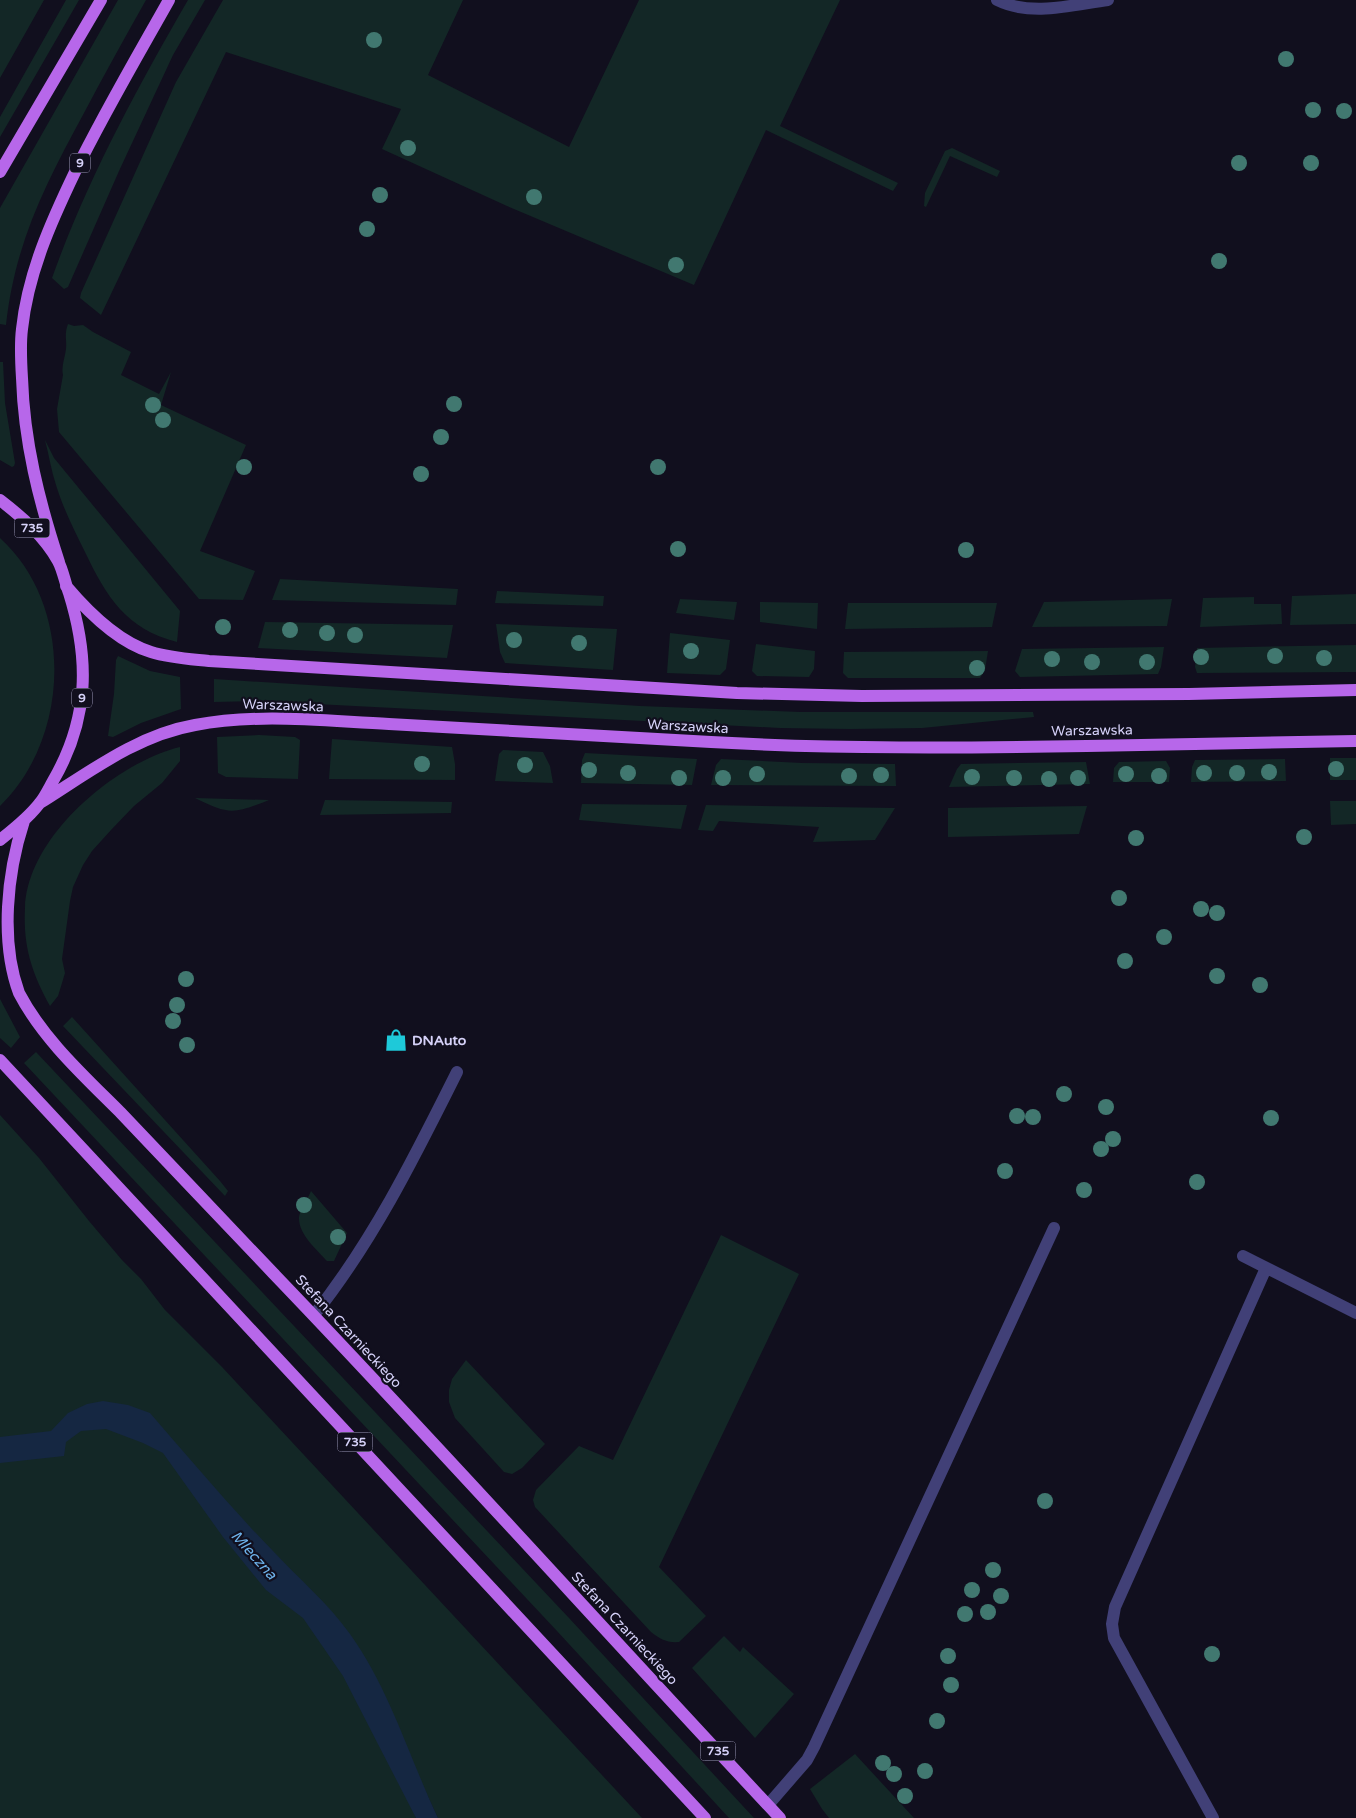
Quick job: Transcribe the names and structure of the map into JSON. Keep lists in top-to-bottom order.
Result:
{
  "streets": {
    "main road": [
      "9",
      "735",
      "Warszawska",
      "Stefana Czarnieckiego"
    ]
  },
  "crossings": [
    ["9", "735"],
    ["9", "Warszawska"],
    ["9", "Stefana Czarnieckiego"]
  ],
  "water": ["Mleczna"],
  "places": {
    "shop": ["DNAuto"]
  }
}
